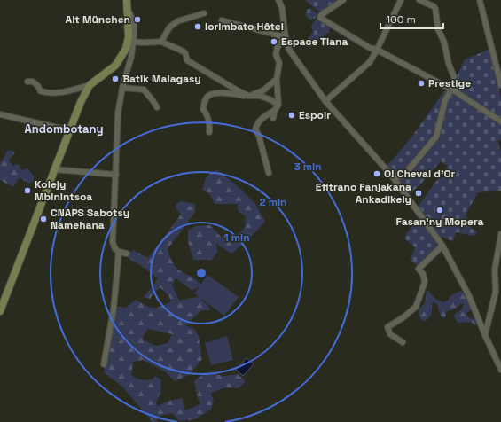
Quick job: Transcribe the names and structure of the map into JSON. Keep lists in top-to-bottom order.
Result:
{
  "districts": ["Andombotany"],
  "places": [
    "Alt München",
    "Iorimbato Hôtel",
    "Espace Tiana",
    "Batik Malagasy",
    "Prestige",
    "Espoir",
    "O! Cheval d'Or",
    "Kolejy Mbinintsoa",
    "Efitrano Fanjakana Ankadikely",
    "Fasan'ny Mopera",
    "CNAPS Sabotsy Namehana"
  ],
  "scale_bar": "100 m",
  "rings": ["3 min", "2 min", "1 min"]
}
